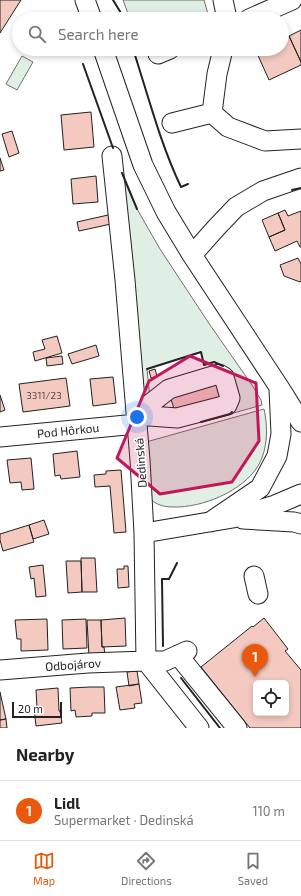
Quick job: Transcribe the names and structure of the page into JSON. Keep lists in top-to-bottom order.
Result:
{
  "streets": {
    "street": ["Pod Hôrkou", "Dedinská", "Odbojárov"]
  },
  "crossings": [
    ["Pod Hôrkou", "Dedinská"],
    ["Dedinská", "Odbojárov"]
  ],
  "house_numbers": ["3311/23"],
  "scale_bar": "20 m",
  "page": {
    "search": "Search here",
    "pins": "1",
    "scale": "20 m",
    "heading": "Nearby",
    "list": [
      {
        "mark": "1",
        "name": "Lidl",
        "note": "Supermarket · Dedinská",
        "value": "110 m"
      }
    ],
    "nav": ["Map", "Directions", "Saved"]
  }
}
